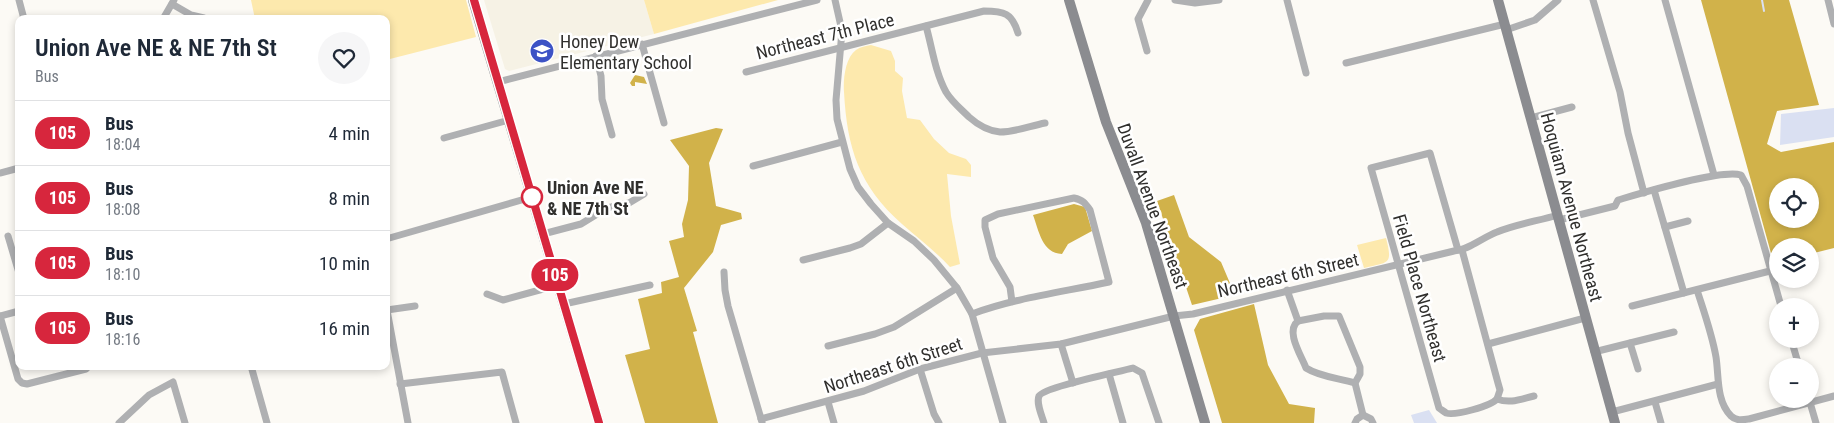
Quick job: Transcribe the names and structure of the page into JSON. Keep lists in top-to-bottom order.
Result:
{
  "streets": {
    "street": [
      "Northeast 7th Place",
      "Duvall Avenue Northeast",
      "Hoquiam Avenue Northeast",
      "Northeast 6th Street",
      "Field Place Northeast"
    ]
  },
  "crossings": [
    ["Duvall Avenue Northeast", "Northeast 6th Street"],
    ["Hoquiam Avenue Northeast", "Northeast 6th Street"],
    ["Northeast 6th Street", "Field Place Northeast"]
  ],
  "places": {
    "school or university": ["Honey Dew Elementary School"],
    "other": ["Union Ave NE & NE 7th St"]
  },
  "lines": ["bus line 105"],
  "page": {
    "on_map": "105",
    "heading": ["Union Ave NE & NE 7th St", "Bus"],
    "list": [
      {
        "mark": "105",
        "name": "Bus",
        "note": "18:04",
        "value": "4 min"
      },
      {
        "mark": "105",
        "name": "Bus",
        "note": "18:08",
        "value": "8 min"
      },
      {
        "mark": "105",
        "name": "Bus",
        "note": "18:10",
        "value": "10 min"
      },
      {
        "mark": "105",
        "name": "Bus",
        "note": "18:16",
        "value": "16 min"
      }
    ],
    "map_buttons": ["+", "−"]
  }
}
